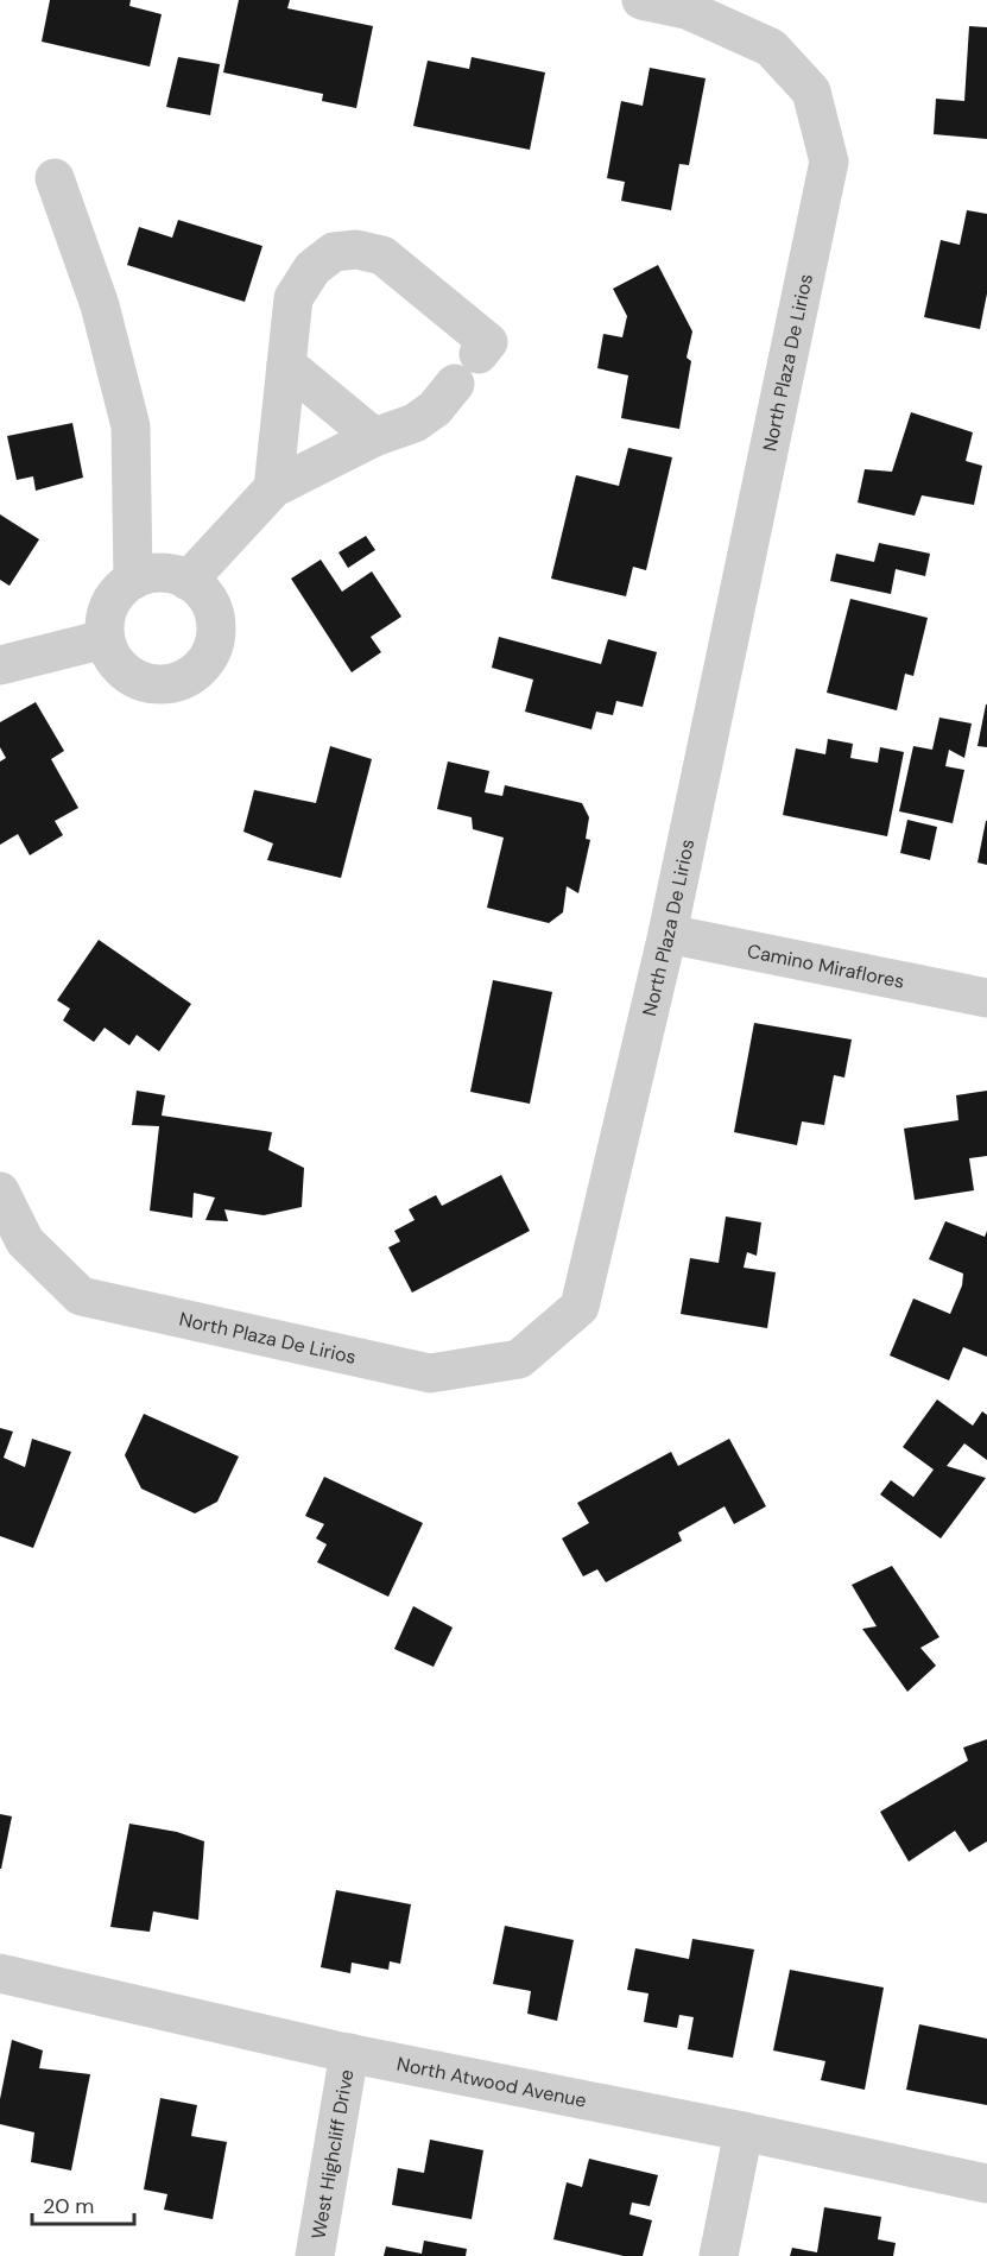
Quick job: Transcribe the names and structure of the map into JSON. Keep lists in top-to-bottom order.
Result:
{
  "streets": {
    "street": [
      "North Plaza De Lirios",
      "Camino Miraflores",
      "North Atwood Avenue",
      "West Highcliff Drive"
    ]
  },
  "crossings": [
    ["North Plaza De Lirios", "Camino Miraflores"],
    ["North Atwood Avenue", "West Highcliff Drive"]
  ],
  "scale_bar": "20 m"
}
